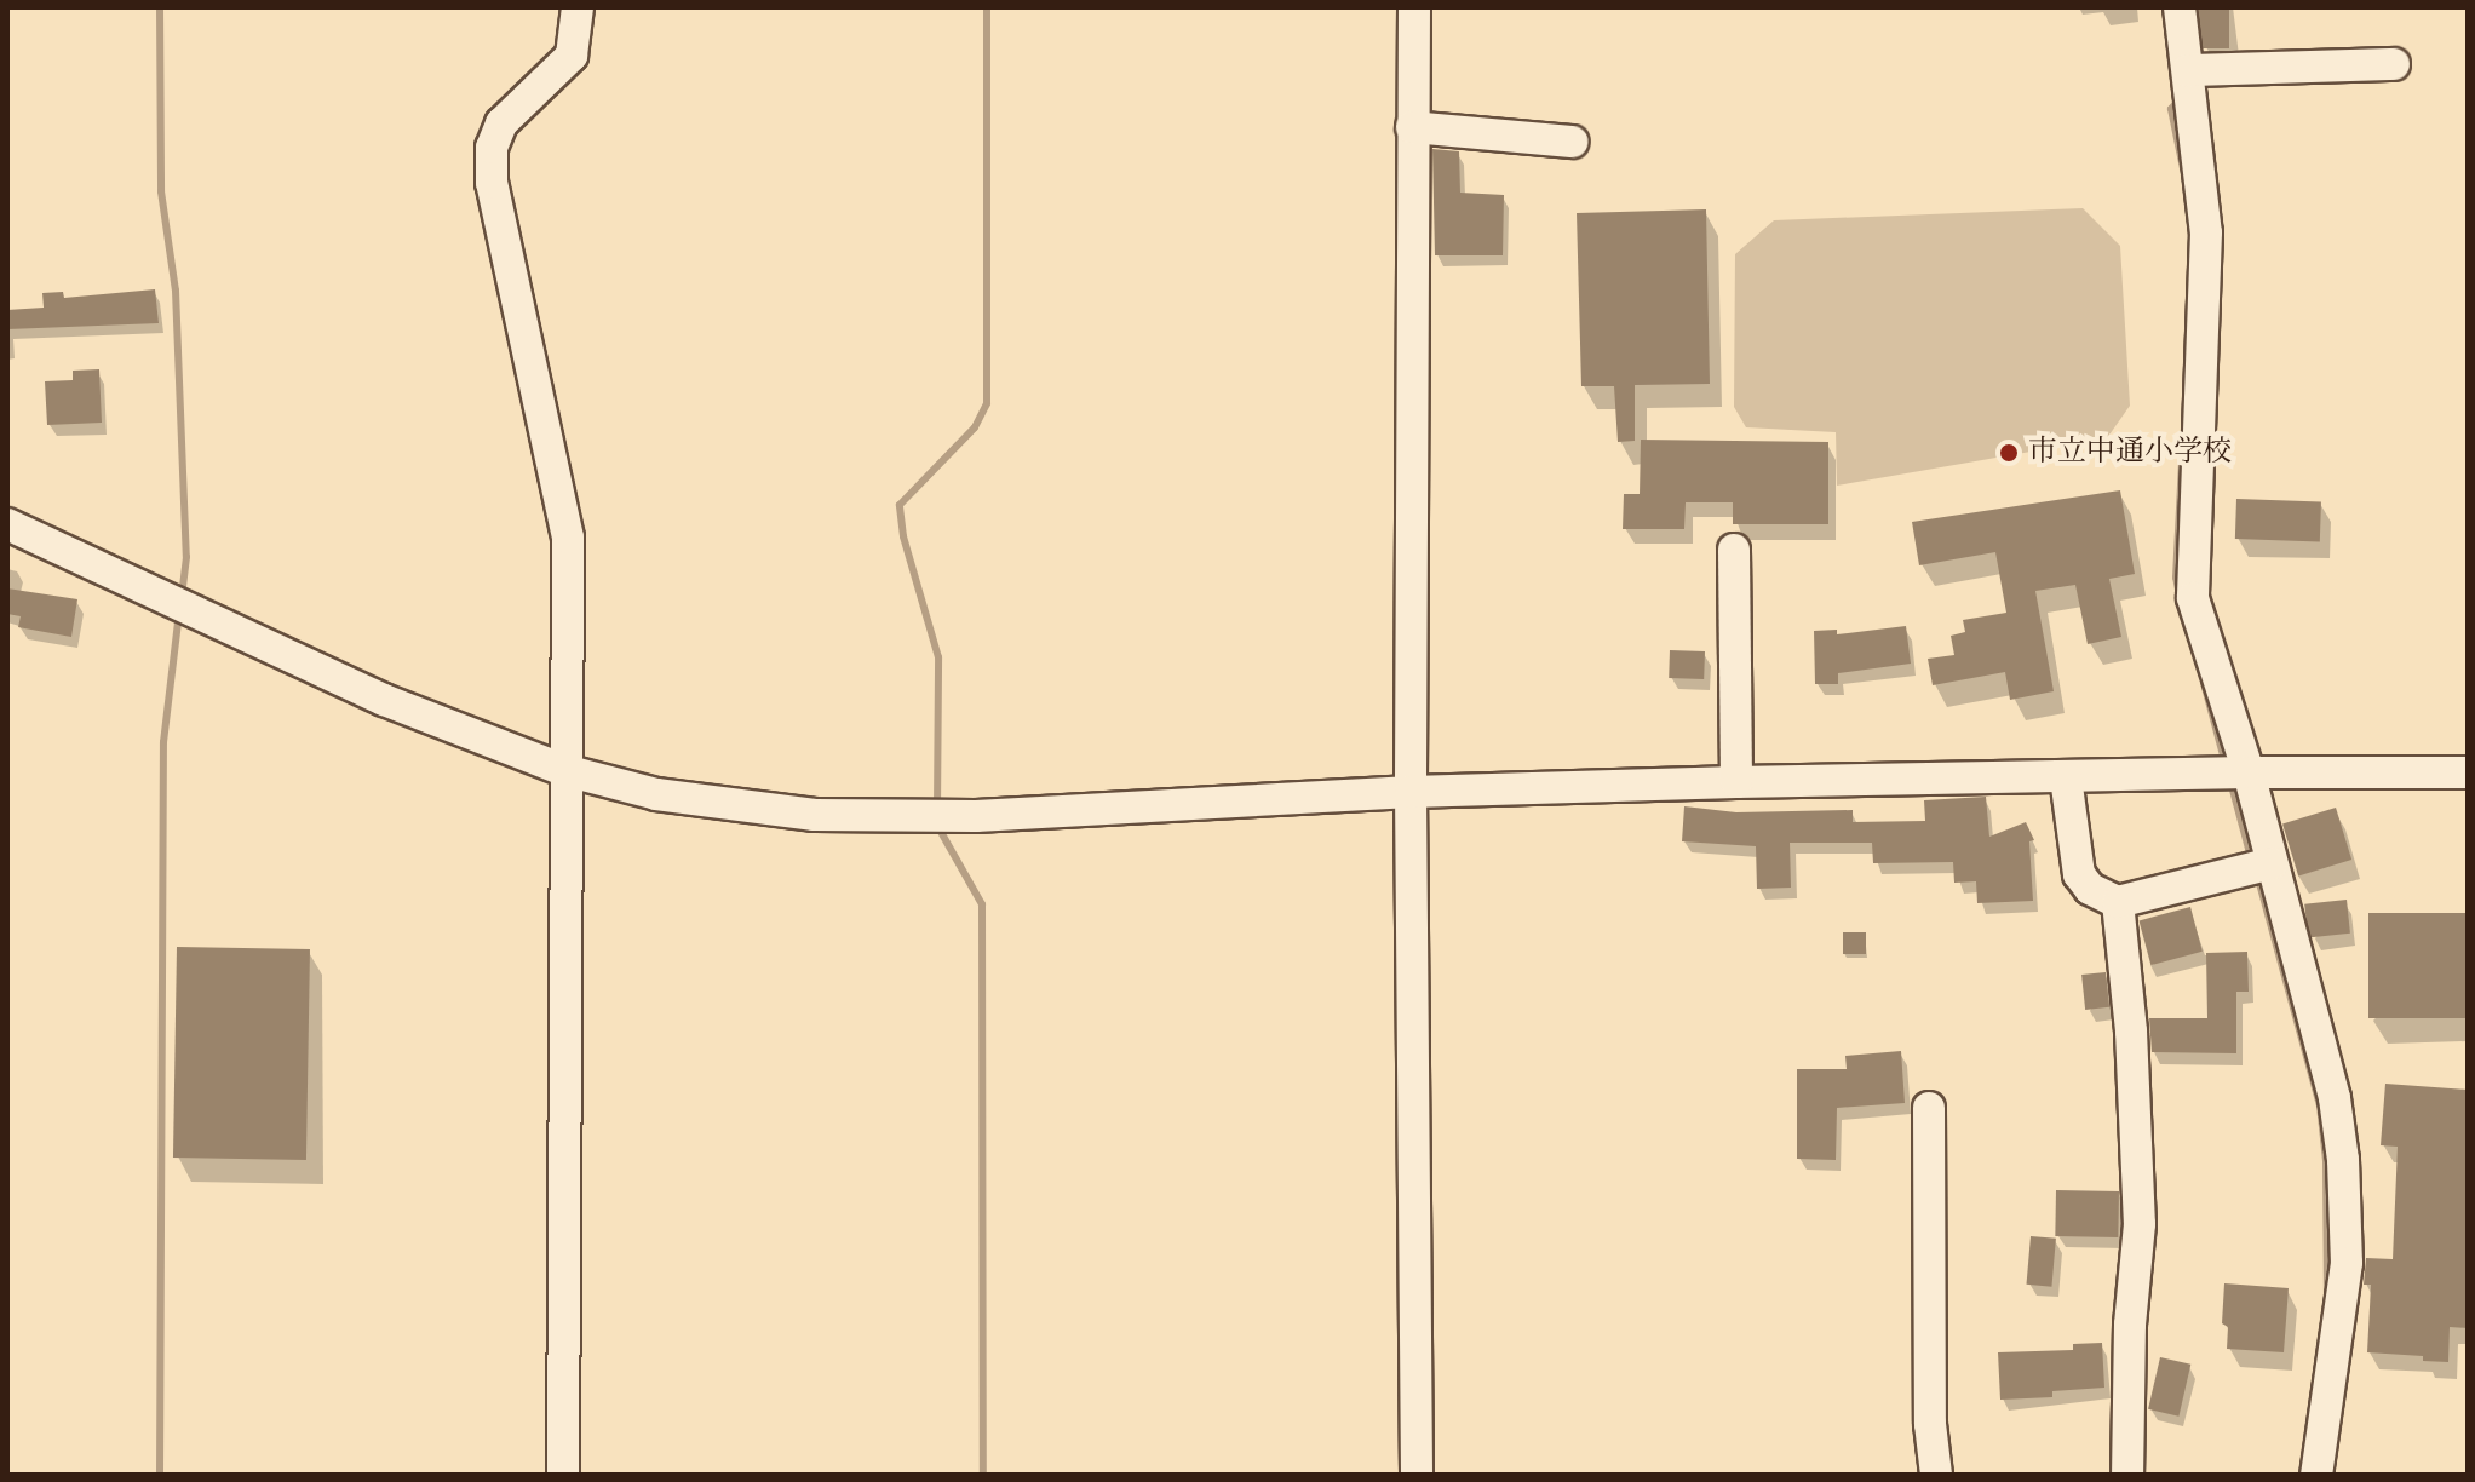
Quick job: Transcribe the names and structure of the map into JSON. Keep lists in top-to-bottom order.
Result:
{
  "places": ["市立中通小学校"]
}
